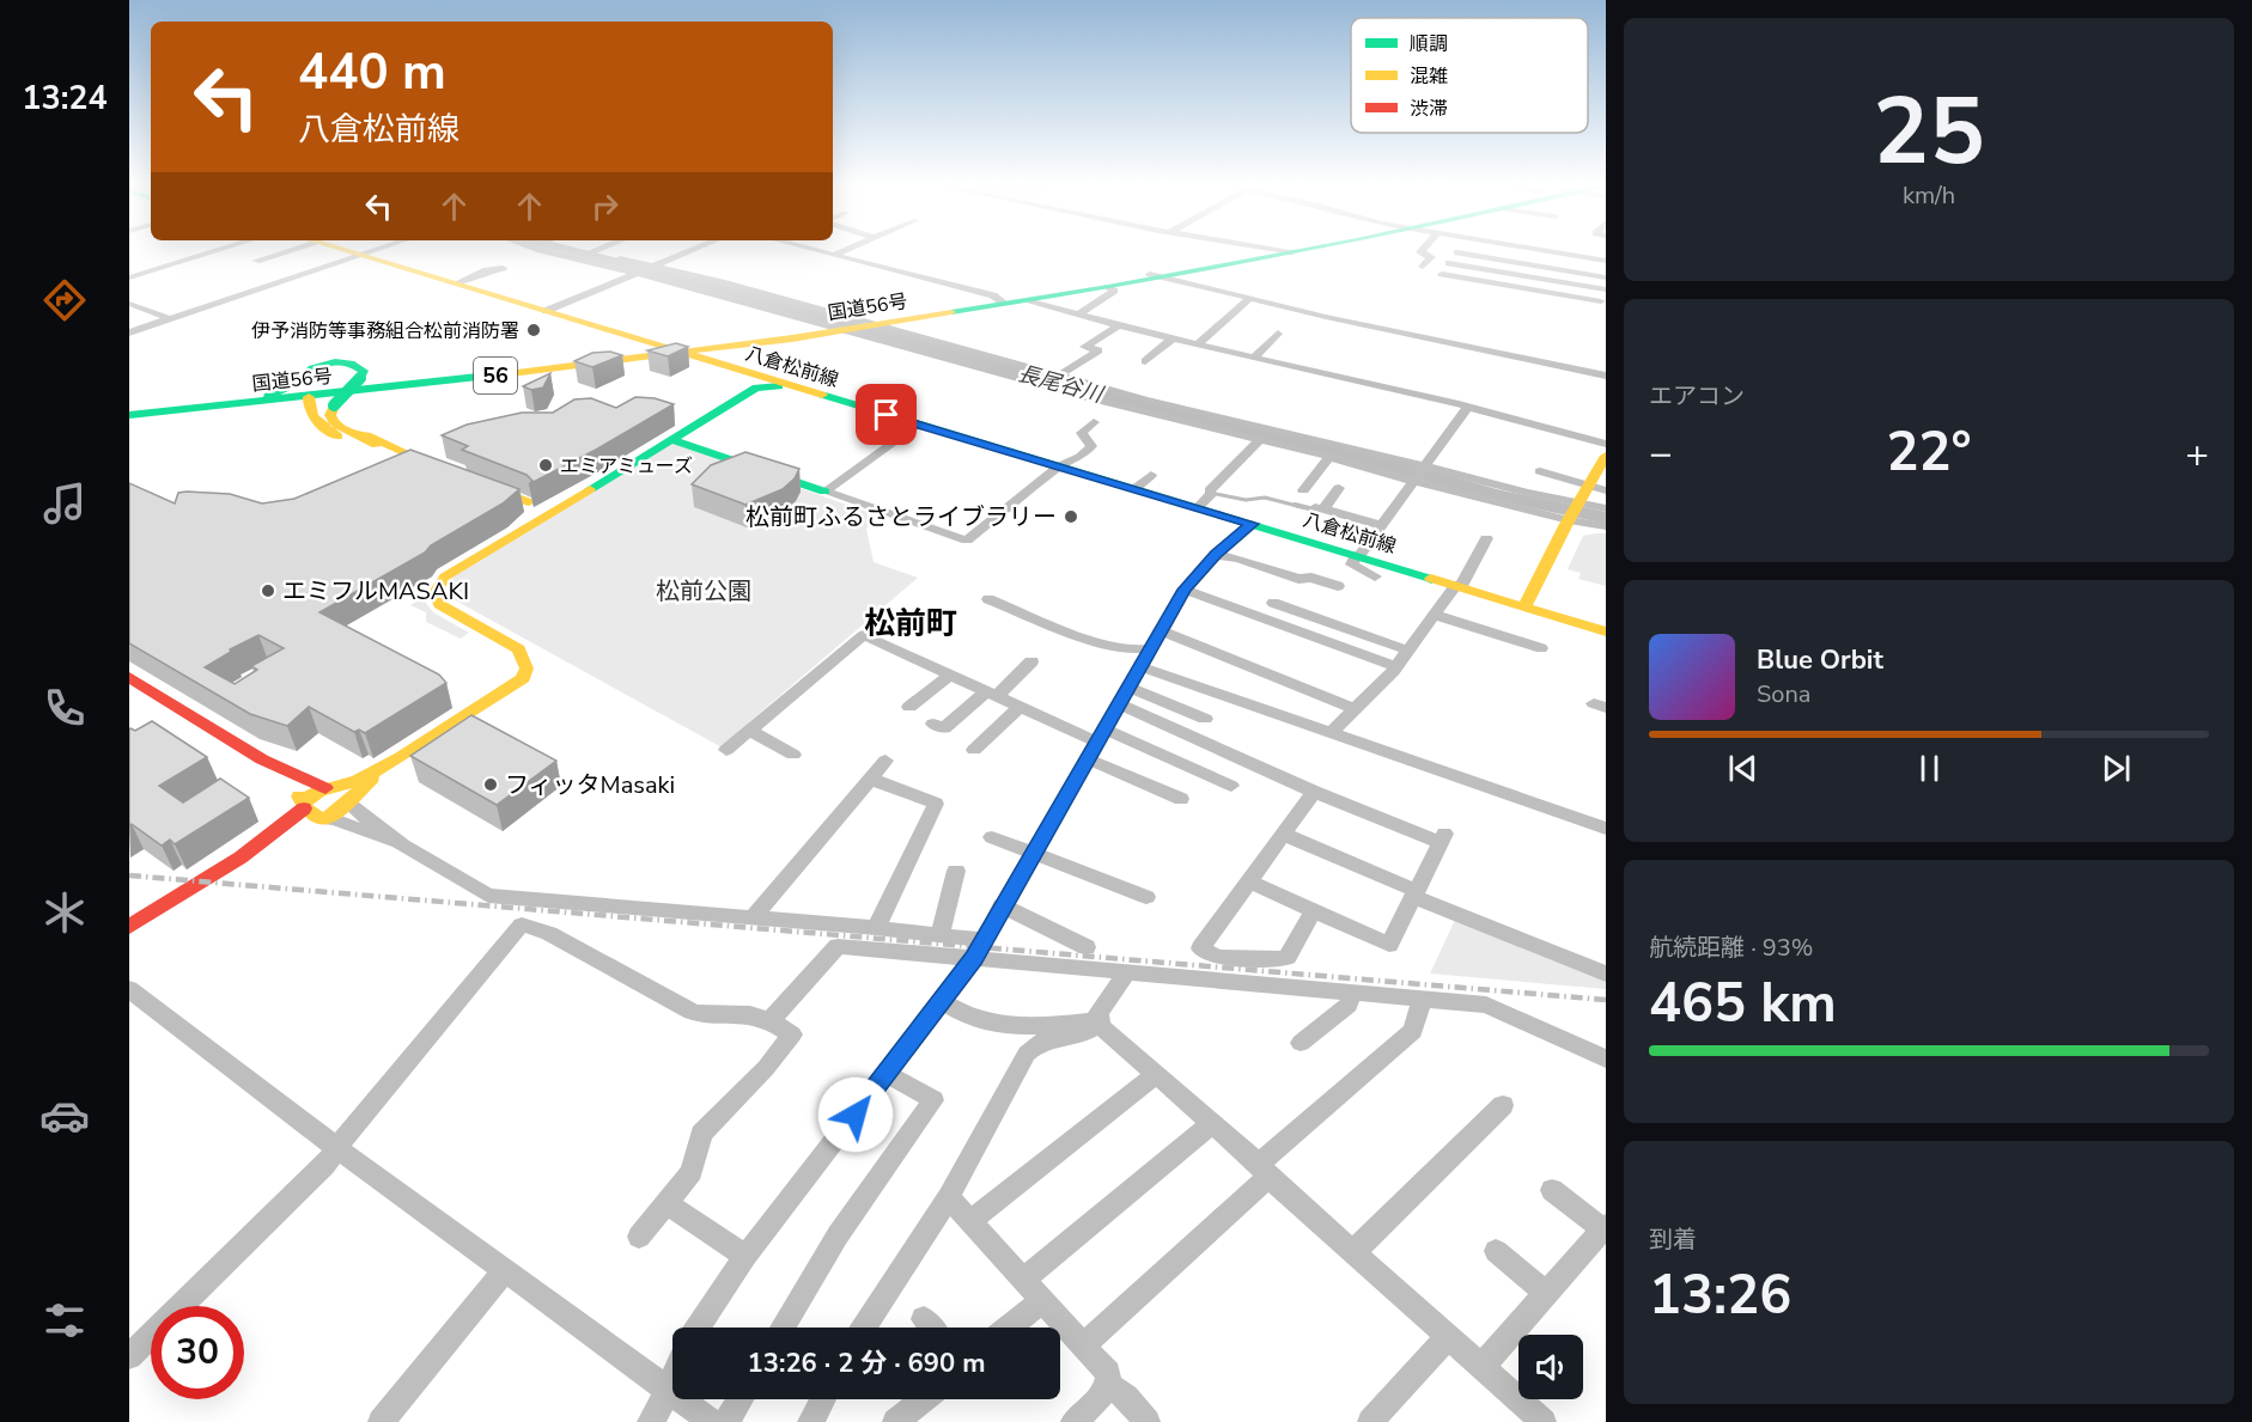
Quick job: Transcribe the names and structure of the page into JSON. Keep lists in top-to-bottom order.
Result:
{
  "streets": {
    "main road": ["国道56号", "八倉松前線", "56"]
  },
  "crossings": [
    ["国道56号", "八倉松前線"]
  ],
  "districts": ["松前町"],
  "water": ["長尾谷川"],
  "parks": ["松前公園"],
  "places": [
    "伊予消防等事務組合松前消防署",
    "エミアミューズ",
    "松前町ふるさとライブラリー",
    "エミフルMASAKI",
    "フィッタMasaki"
  ],
  "legend": ["順調", "混雑", "渋滞"],
  "page": {
    "tabs": "13:24",
    "tile": [
      ["25", "km/h"],
      "エアコン",
      ["航続距離 · 93%", "465 km"],
      ["到着", "13:26"]
    ],
    "turn": ["440 m", "八倉松前線"],
    "heat": ["−", "22°", "+"],
    "song": ["Blue Orbit", "Sona"],
    "limit": "30",
    "trip": "13:26 · 2 分 · 690 m"
  }
}
